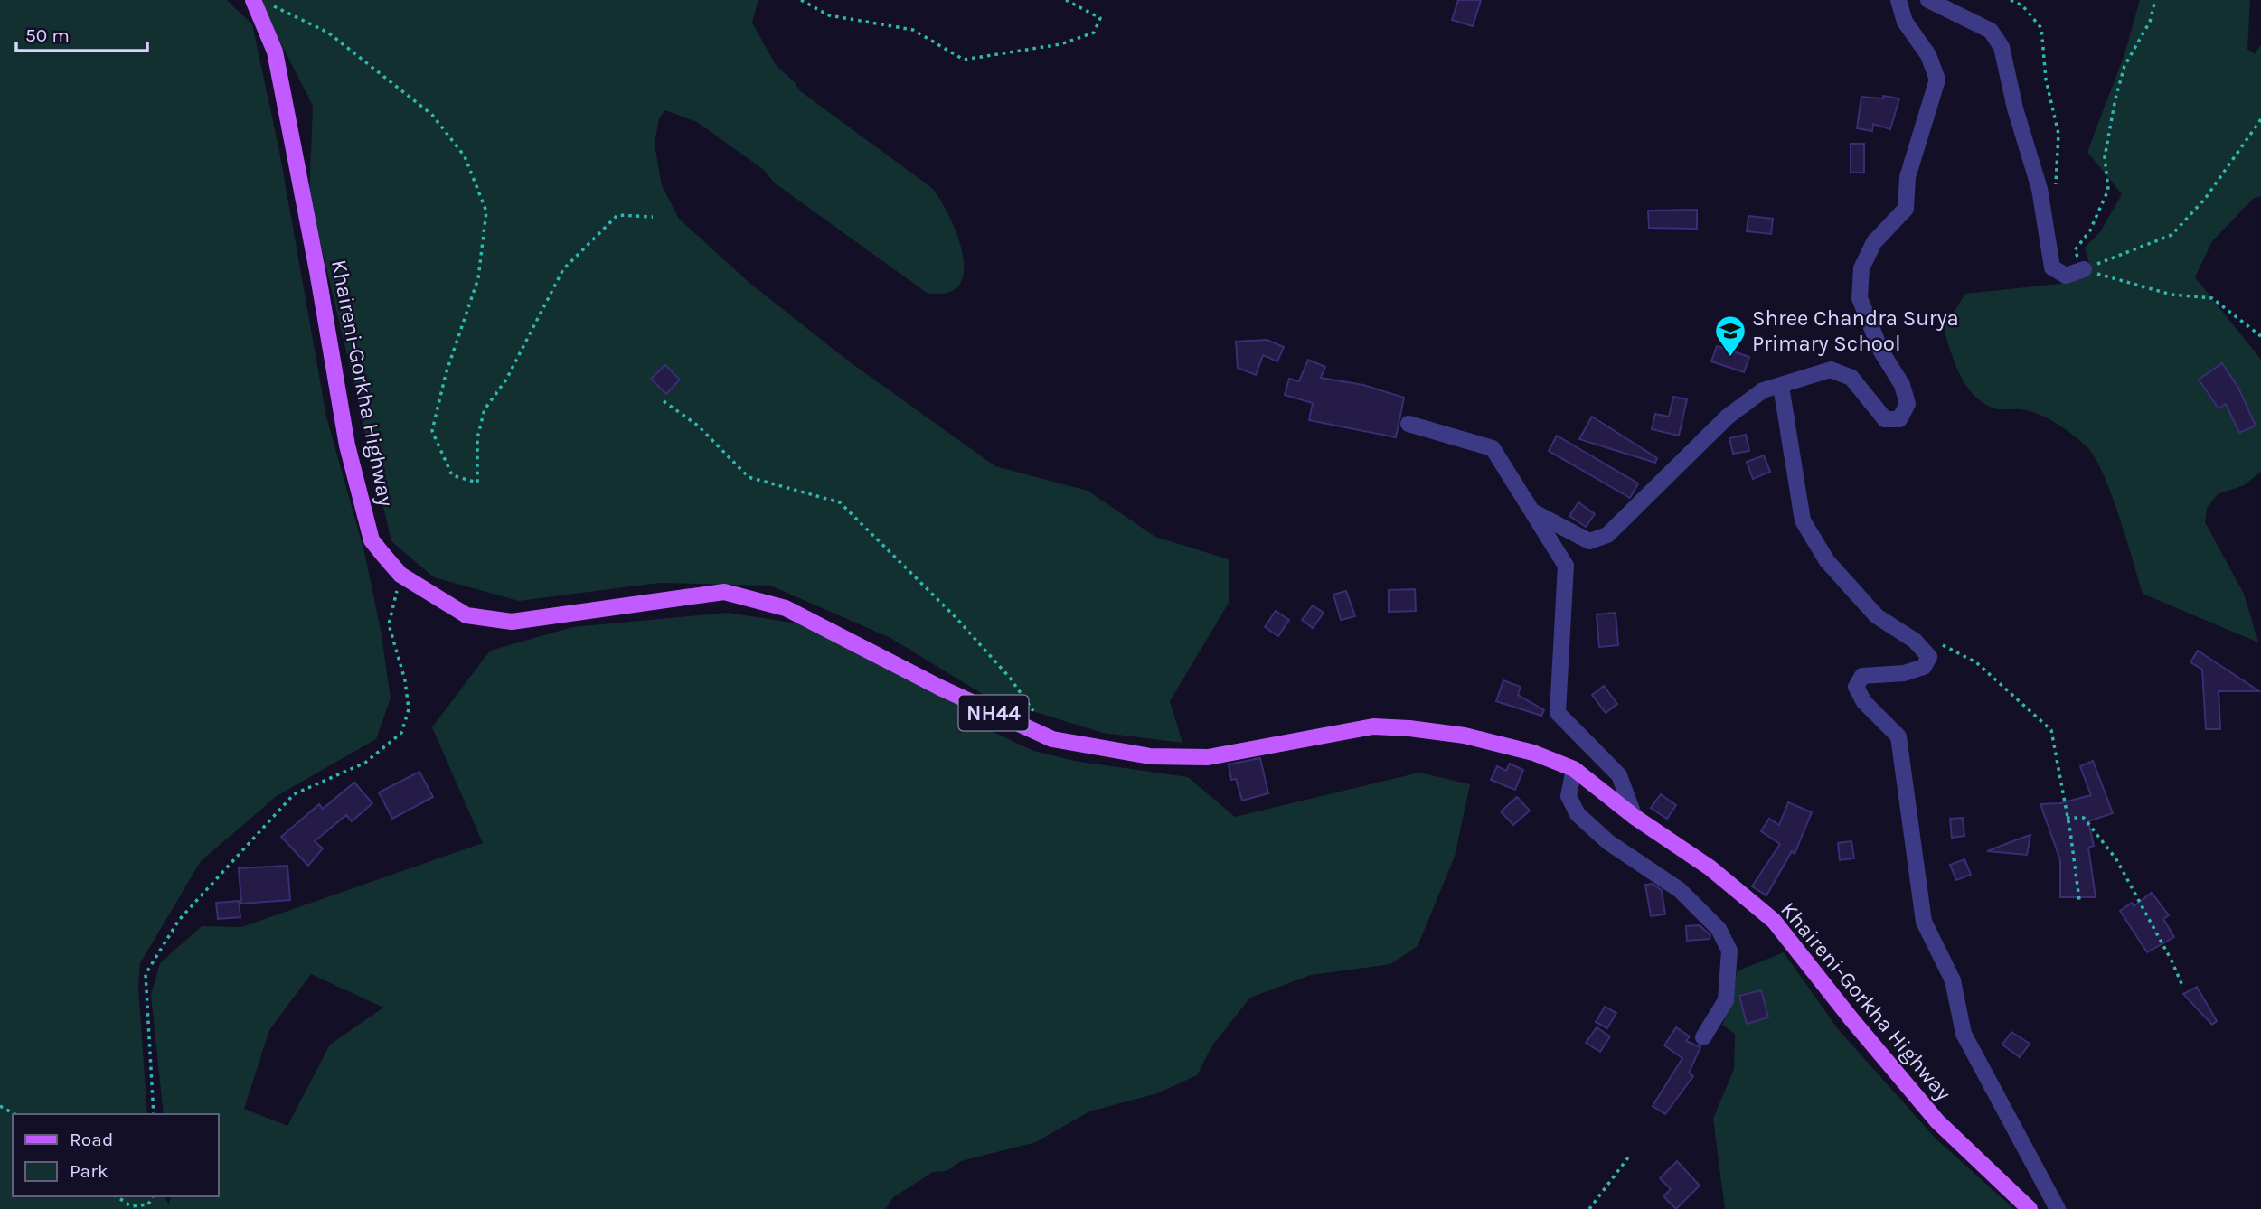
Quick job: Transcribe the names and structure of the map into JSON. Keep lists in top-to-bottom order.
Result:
{
  "streets": {
    "main road": ["Khaireni-Gorkha Highway", "NH44"]
  },
  "places": {
    "school or university": ["Shree Chandra Surya Primary School"]
  },
  "legend": ["Road", "Park"],
  "scale_bar": "50 m"
}
